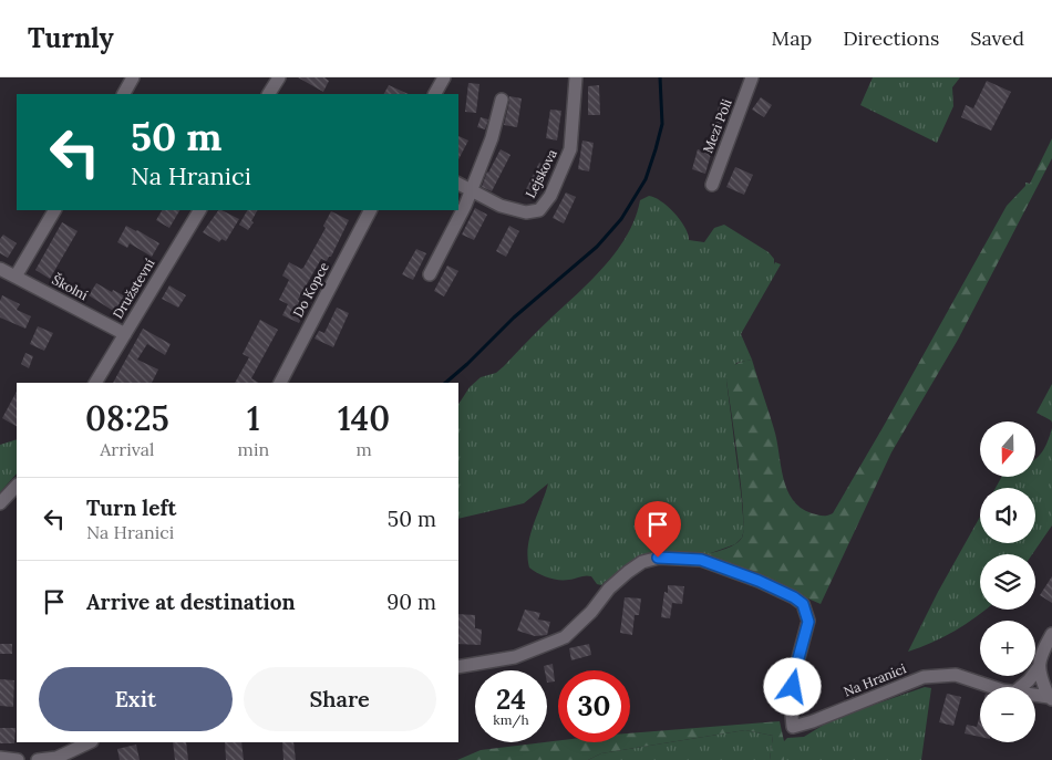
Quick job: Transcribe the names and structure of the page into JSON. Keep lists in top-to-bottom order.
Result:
{
  "streets": {
    "street": [
      "Mezi Poli",
      "Lejskova",
      "Školní",
      "Družstevní",
      "Do Kopce",
      "Na Hranici"
    ]
  },
  "crossings": [
    ["Školní", "Družstevní"]
  ],
  "north": "bottom",
  "page": {
    "header": "Turnly",
    "nav": ["Map", "Directions", "Saved"],
    "turn": ["50 m", "Na Hranici"],
    "eta": [
      "08:25",
      "Arrival",
      "1",
      "min",
      "140",
      "m"
    ],
    "map_buttons": ["+", "−"],
    "list": [
      {
        "name": "Turn left",
        "note": "Na Hranici",
        "value": "50 m"
      },
      {
        "name": "Arrive at destination",
        "value": "90 m"
      }
    ],
    "buttons": ["Exit", "Share"],
    "speed": "24 km/h",
    "limit": "30"
  }
}
